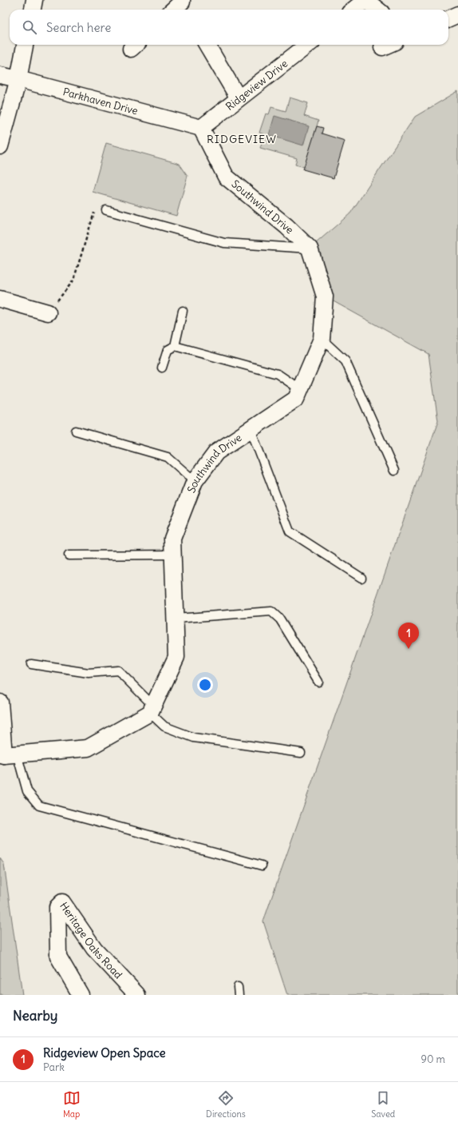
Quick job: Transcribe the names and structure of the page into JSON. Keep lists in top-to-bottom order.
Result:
{
  "streets": {
    "street": [
      "Ridgeview Drive",
      "Parkhaven Drive",
      "Southwind Drive",
      "Heritage Oaks Road"
    ]
  },
  "crossings": [
    ["Ridgeview Drive", "Parkhaven Drive"],
    ["Ridgeview Drive", "Southwind Drive"],
    ["Parkhaven Drive", "Southwind Drive"]
  ],
  "districts": ["RIDGEVIEW"],
  "page": {
    "search": "Search here",
    "pins": "1",
    "heading": "Nearby",
    "list": [
      {
        "mark": "1",
        "name": "Ridgeview Open Space",
        "note": "Park",
        "value": "90 m"
      }
    ],
    "nav": ["Map", "Directions", "Saved"]
  }
}
